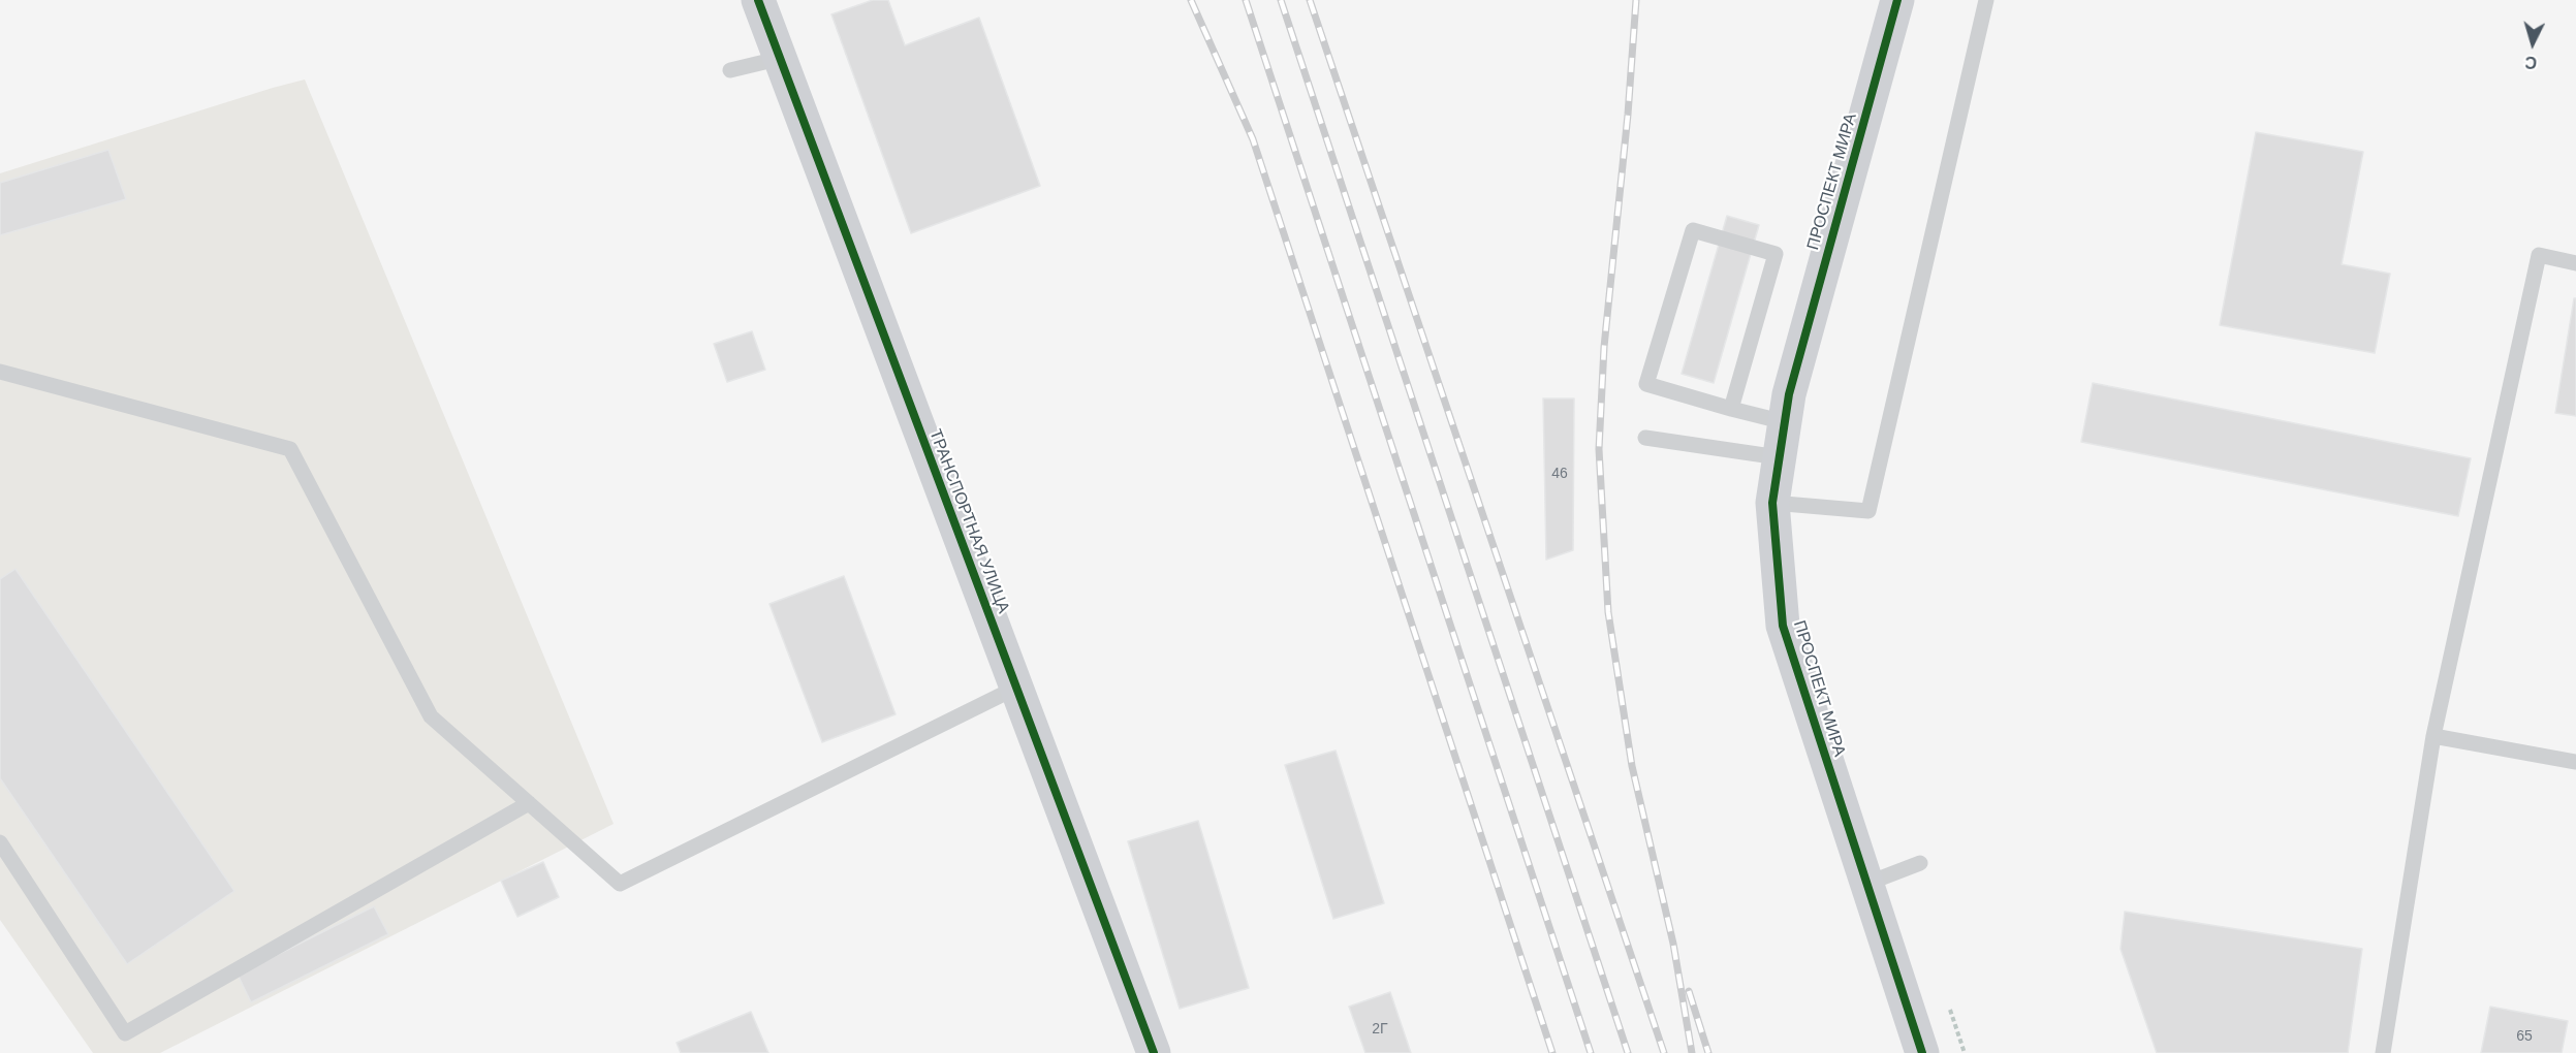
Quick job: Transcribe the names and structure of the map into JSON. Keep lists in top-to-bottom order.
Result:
{
  "streets": {
    "street": ["ПРОСПЕКТ МИРА", "ТРАНСПОРТНАЯ УЛИЦА"]
  },
  "house_numbers": ["46", "2Г", "65"],
  "north": "bottom"
}
